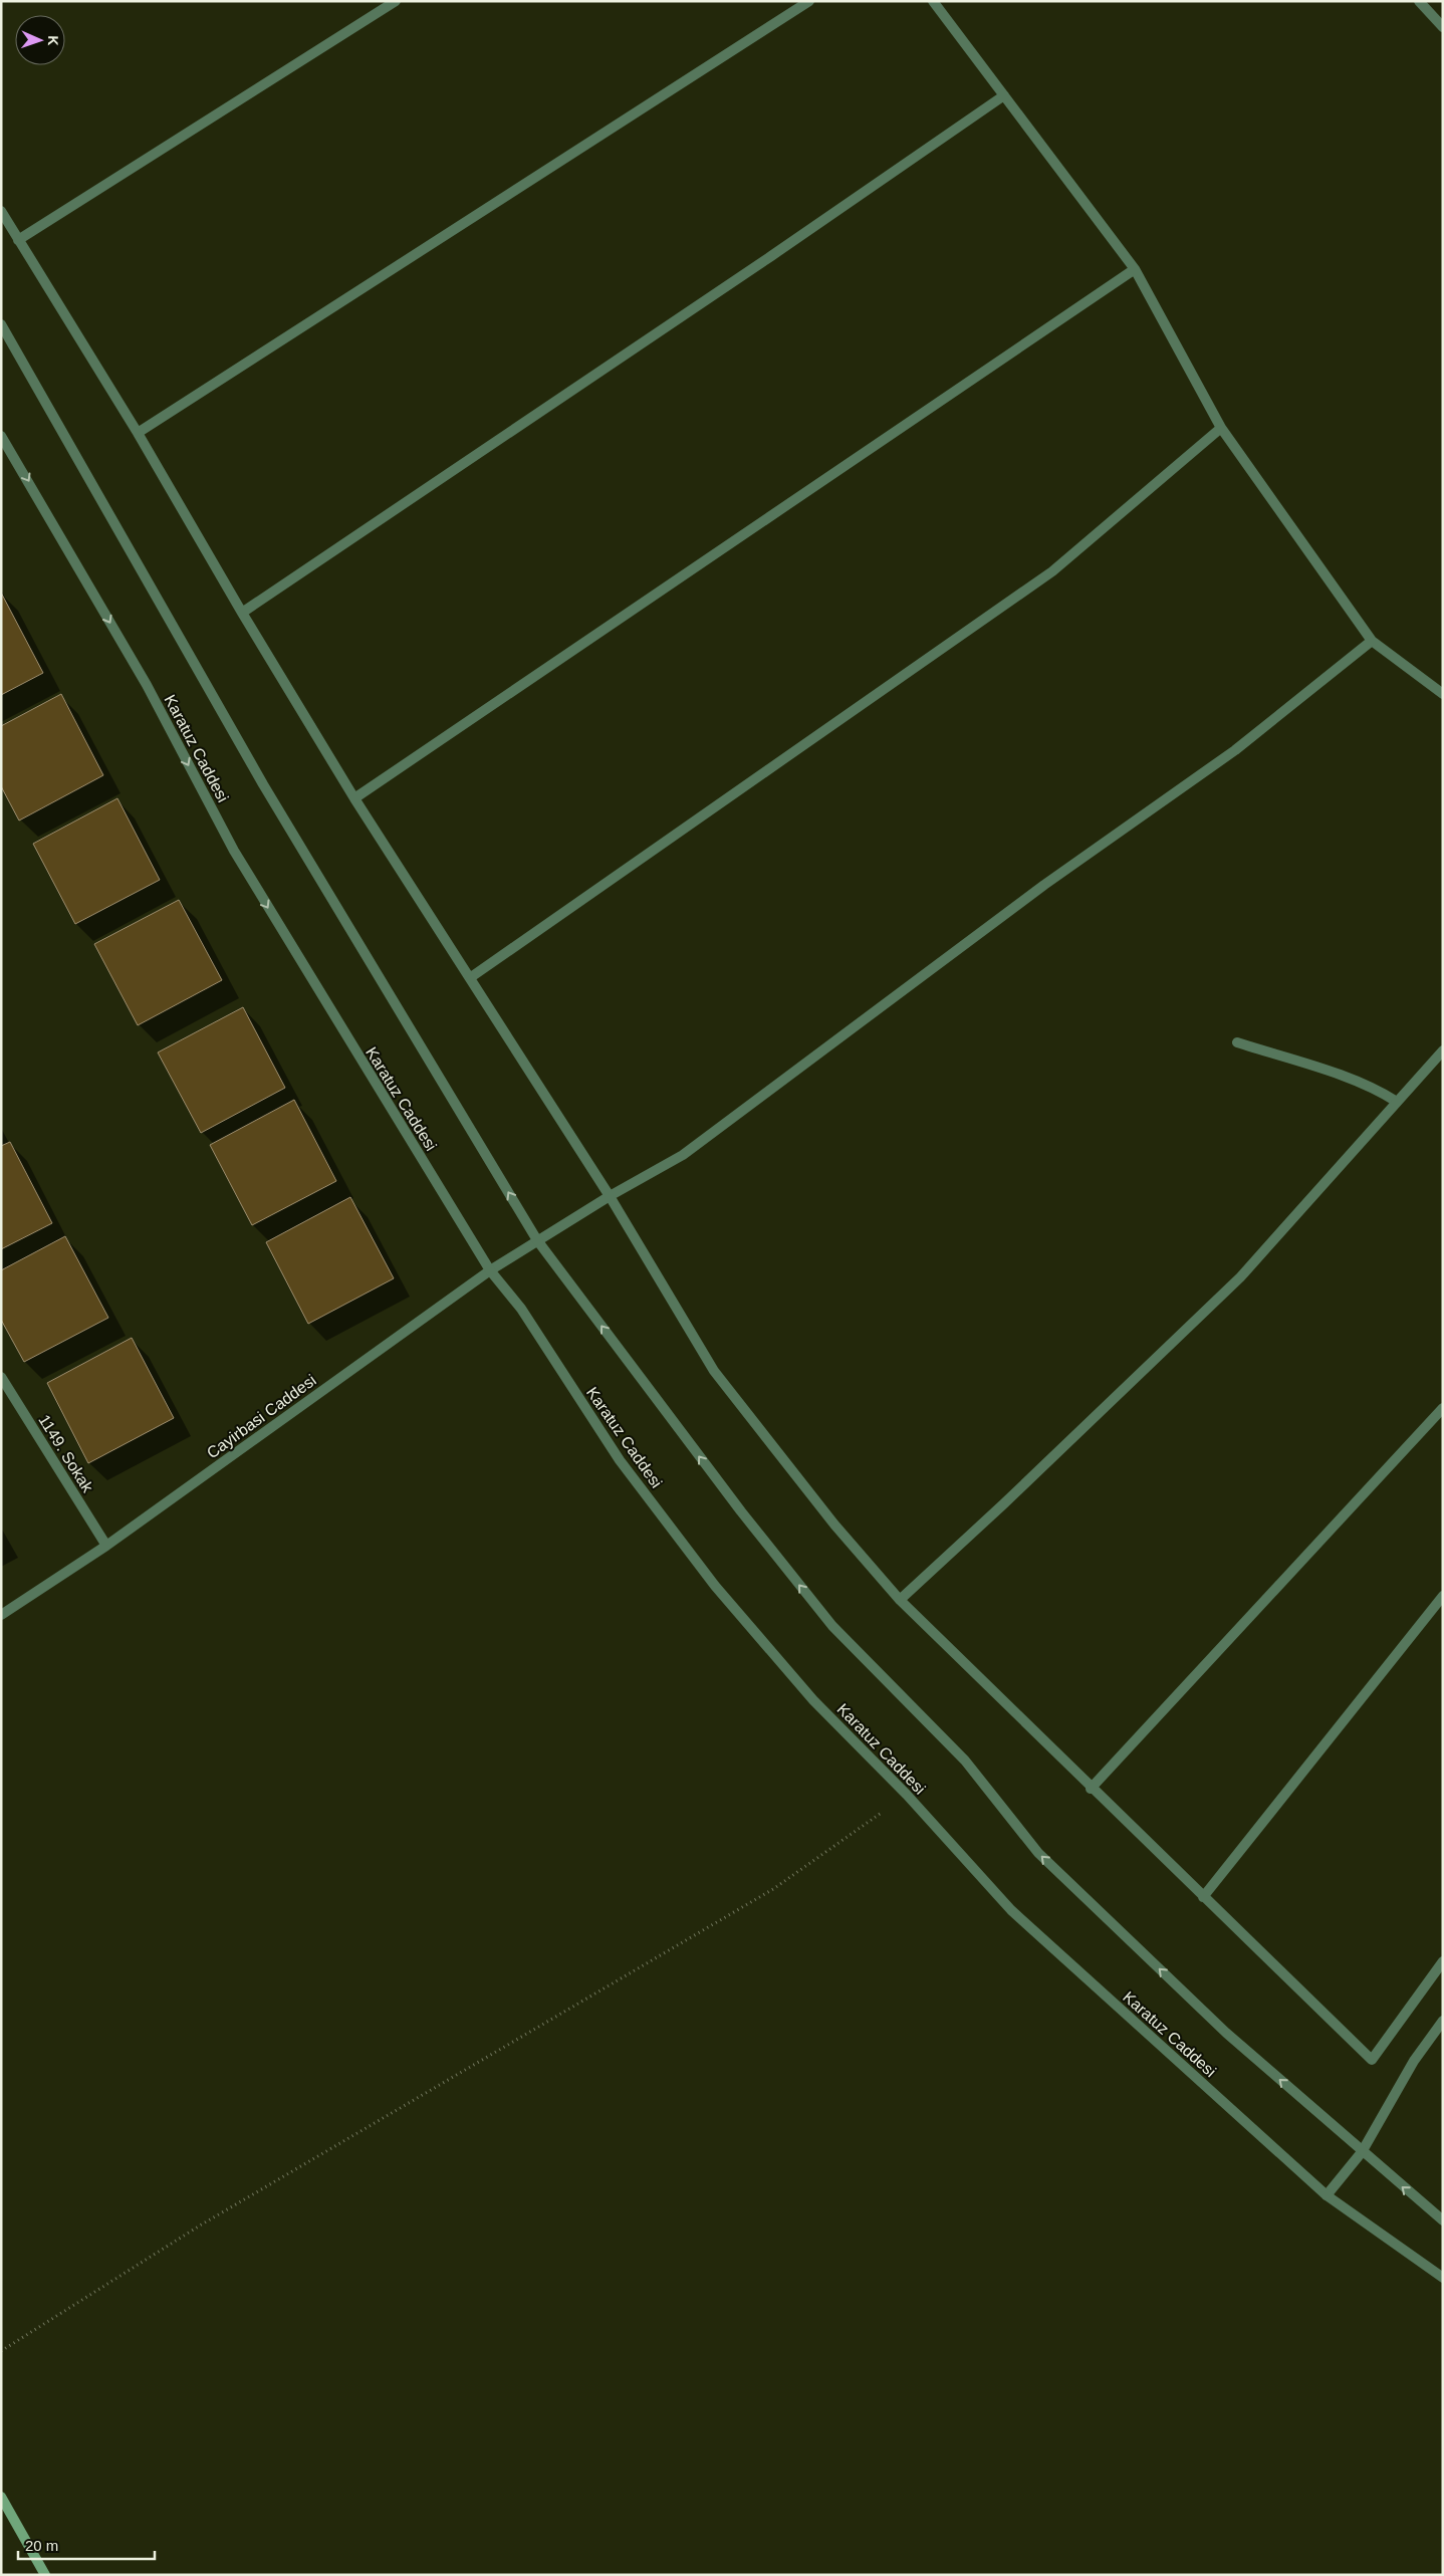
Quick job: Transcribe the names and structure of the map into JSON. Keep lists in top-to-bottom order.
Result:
{
  "streets": {
    "street": ["Karatuz Caddesi", "Cayirbasi Caddesi", "1149. Sokak"]
  },
  "crossings": [
    ["Karatuz Caddesi", "Cayirbasi Caddesi"],
    ["Cayirbasi Caddesi", "1149. Sokak"]
  ],
  "scale_bar": "20 m",
  "north": "right"
}
